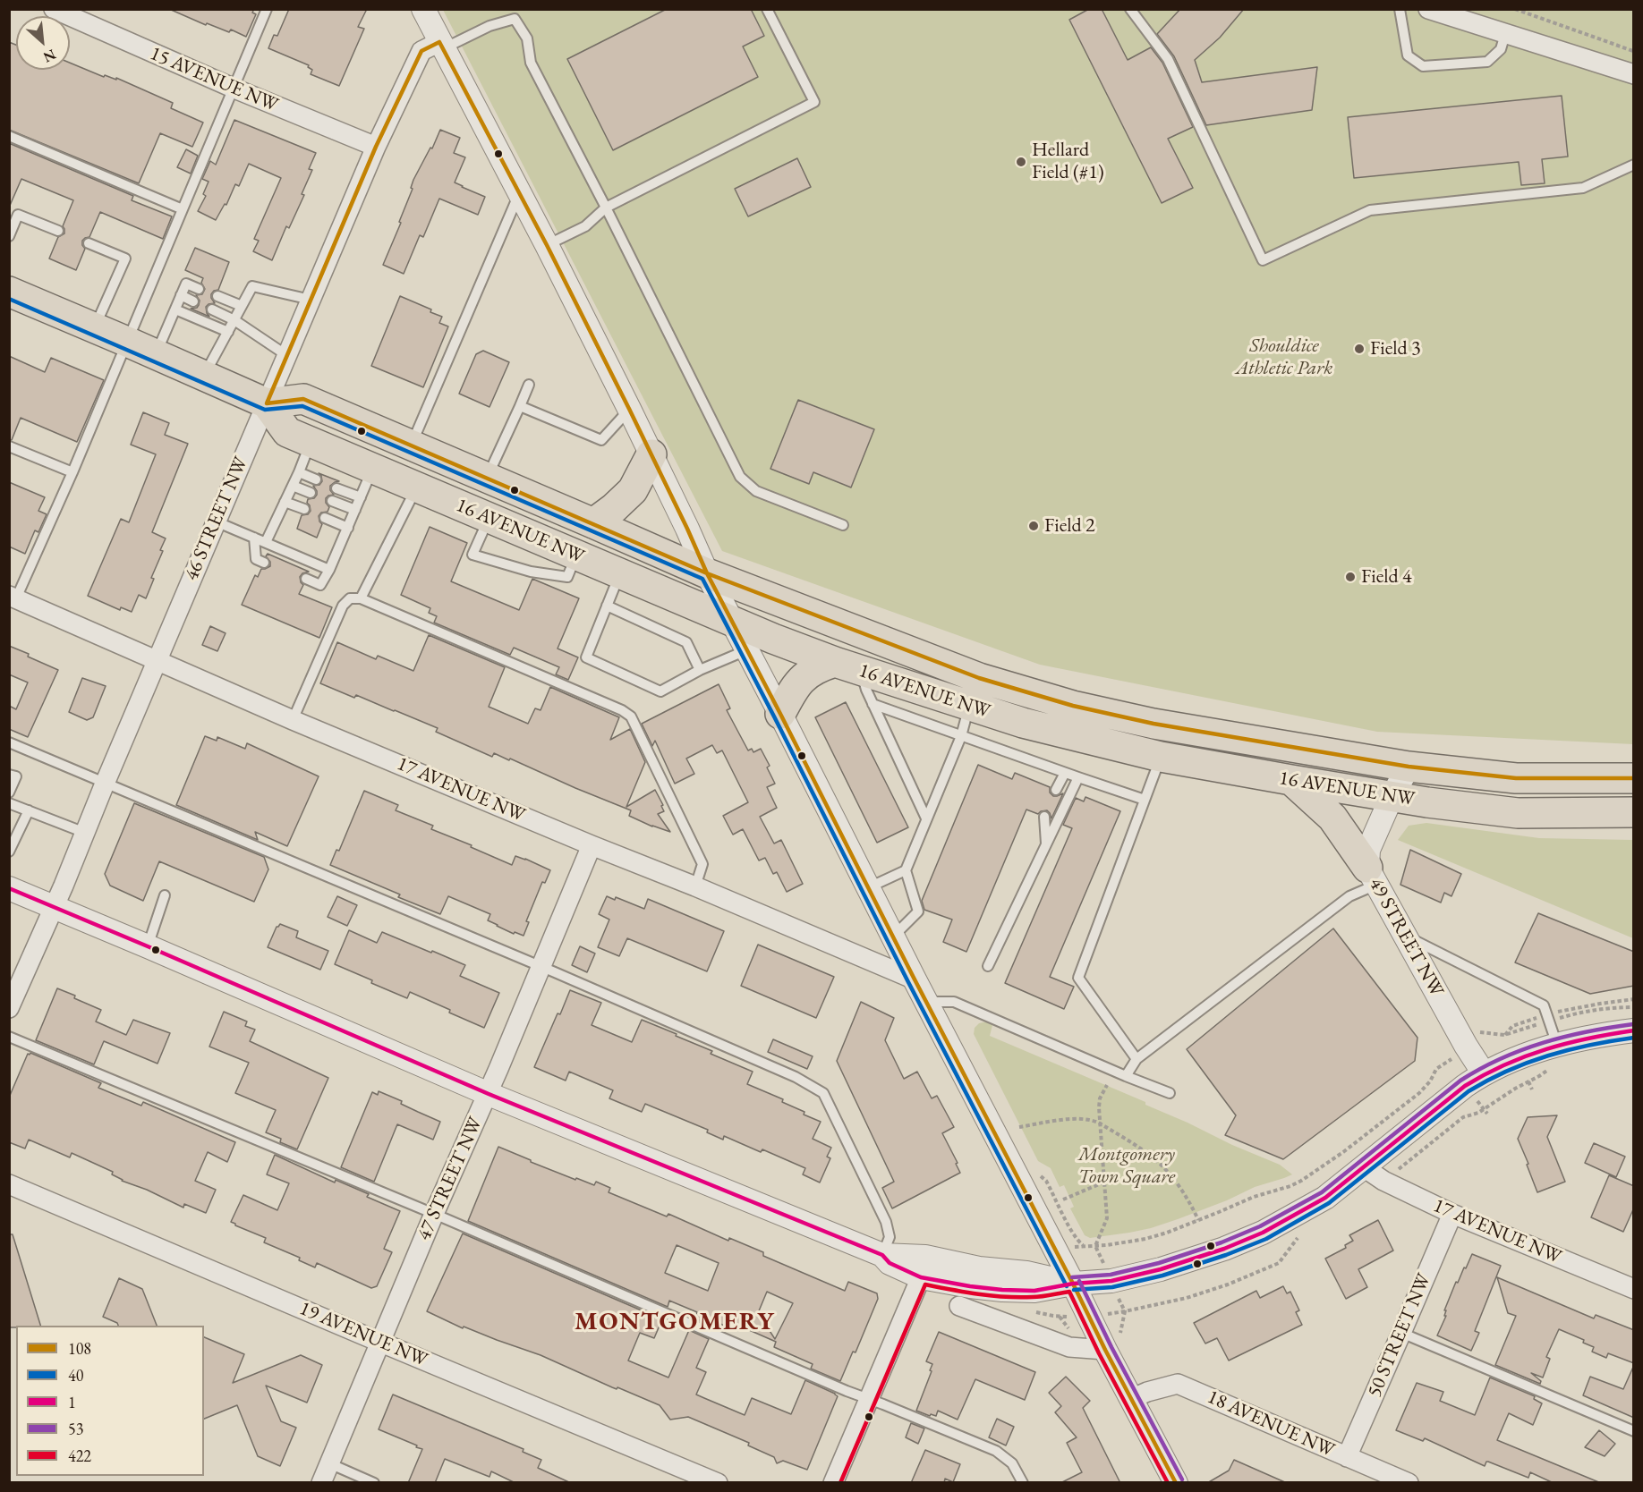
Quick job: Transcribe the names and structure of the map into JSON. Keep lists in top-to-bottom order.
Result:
{
  "streets": {
    "highway": ["16 AVENUE NW"],
    "street": [
      "15 AVENUE NW",
      "46 STREET NW",
      "17 AVENUE NW",
      "49 STREET NW",
      "47 STREET NW",
      "19 AVENUE NW",
      "50 STREET NW",
      "18 AVENUE NW"
    ]
  },
  "crossings": [
    ["15 AVENUE NW", "46 STREET NW"],
    ["46 STREET NW", "16 AVENUE NW"],
    ["46 STREET NW", "17 AVENUE NW"],
    ["16 AVENUE NW", "49 STREET NW"],
    ["17 AVENUE NW", "47 STREET NW"],
    ["17 AVENUE NW", "50 STREET NW"],
    ["47 STREET NW", "19 AVENUE NW"],
    ["50 STREET NW", "18 AVENUE NW"]
  ],
  "districts": ["MONTGOMERY"],
  "parks": ["Shouldice Athletic Park", "Montgomery Town Square"],
  "places": [
    "Hellard Field (#1)",
    "Field 3",
    "Field 2",
    "Field 4"
  ],
  "lines": [
    "transit line 108",
    "transit line 40",
    "transit line 1",
    "transit line 53",
    "transit line 422"
  ],
  "legend": [
    "108",
    "40",
    "1",
    "53",
    "422"
  ],
  "north": "bottom right"
}
